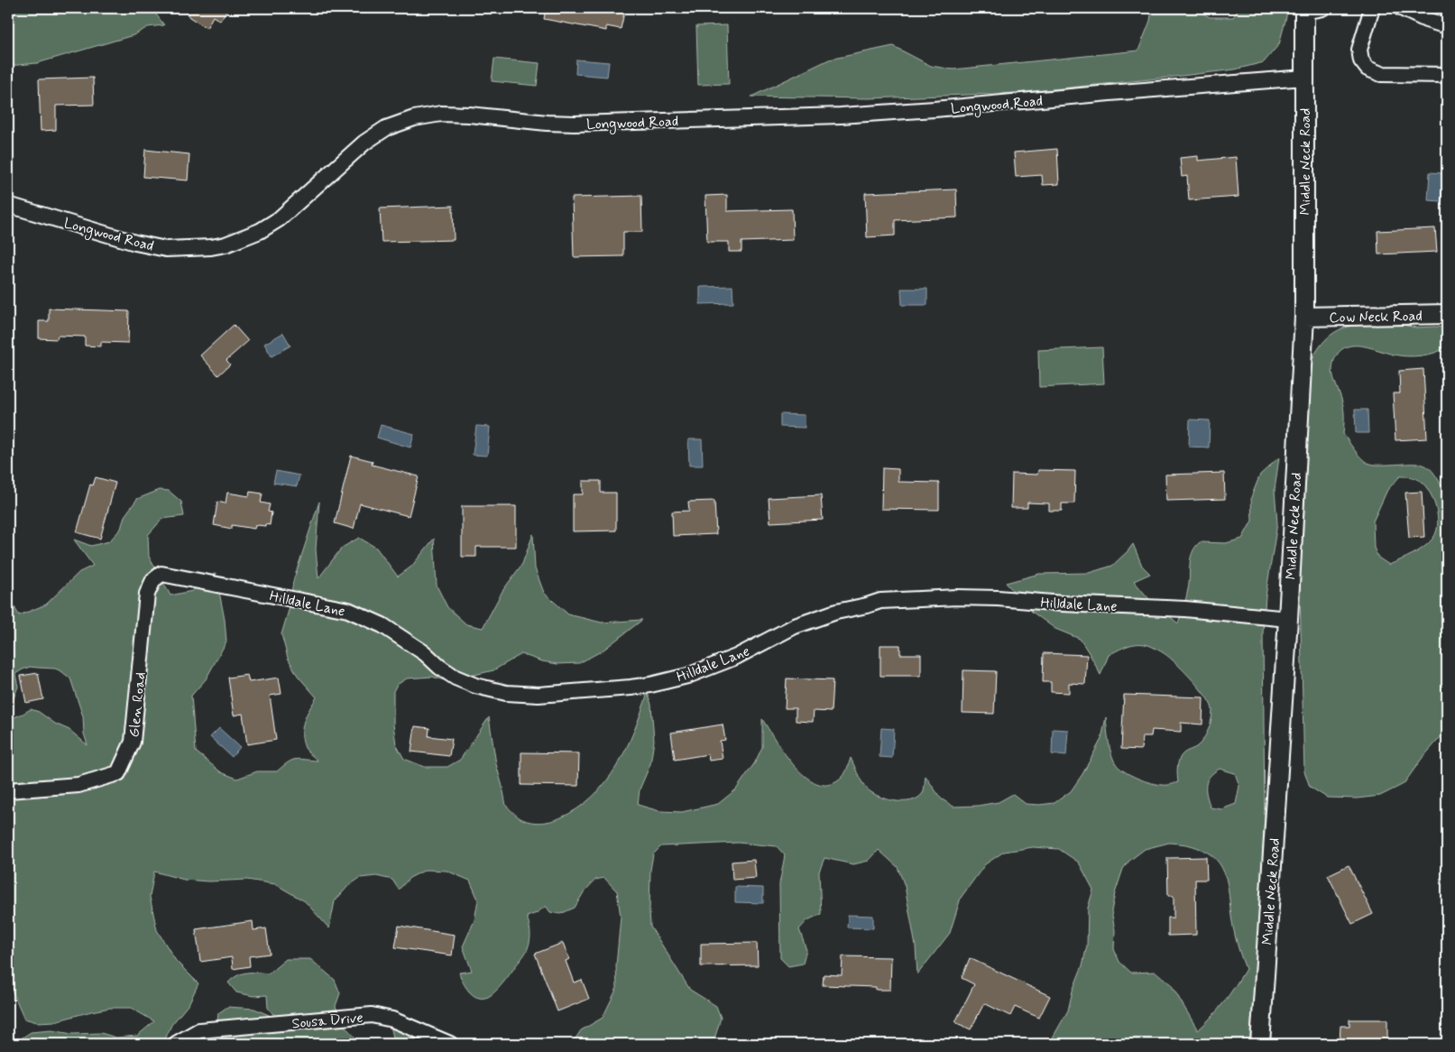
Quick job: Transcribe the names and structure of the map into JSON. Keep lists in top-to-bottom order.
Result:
{
  "streets": {
    "main road": ["Middle Neck Road", "Cow Neck Road"],
    "street": [
      "Longwood Road",
      "Hilldale Lane",
      "Glen Road",
      "Sousa Drive"
    ]
  },
  "crossings": [
    ["Longwood Road", "Middle Neck Road"],
    ["Middle Neck Road", "Cow Neck Road"],
    ["Middle Neck Road", "Hilldale Lane"],
    ["Hilldale Lane", "Glen Road"]
  ]
}
